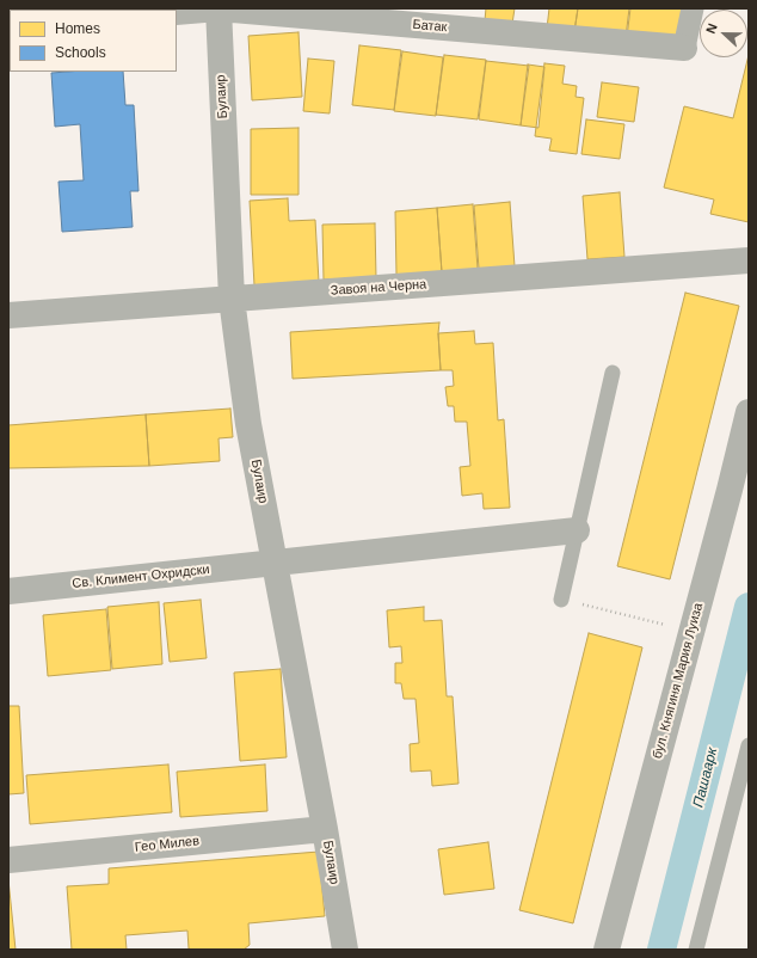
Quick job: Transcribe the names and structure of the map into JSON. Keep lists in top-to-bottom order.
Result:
{
  "streets": {
    "street": [
      "Батак",
      "Булаир",
      "Завоя на Черна",
      "Св. Климент Охридски",
      "бул. Княгиня Мария Луиза",
      "Гео Милев"
    ]
  },
  "crossings": [
    ["Батак", "Булаир"],
    ["Булаир", "Завоя на Черна"],
    ["Булаир", "Св. Климент Охридски"],
    ["Булаир", "Гео Милев"]
  ],
  "water": ["Пашаарк"],
  "legend": ["Homes", "Schools"],
  "north": "left"
}
